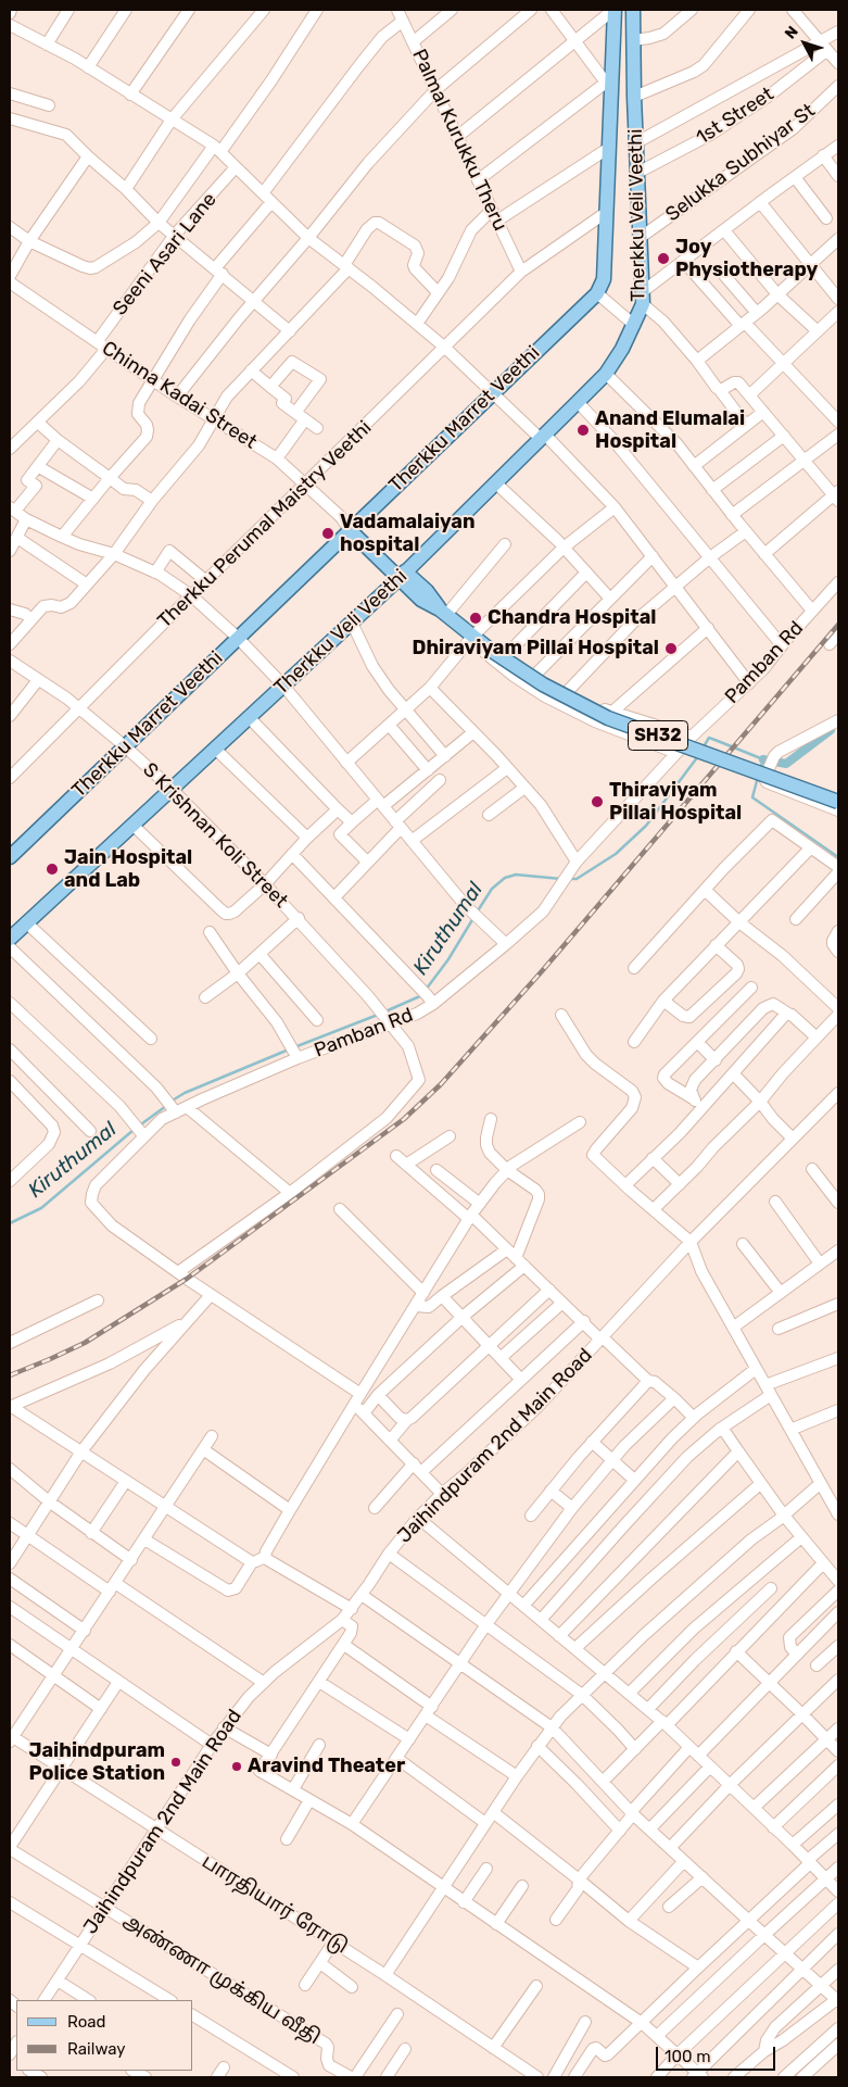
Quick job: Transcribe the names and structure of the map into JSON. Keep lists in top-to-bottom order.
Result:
{
  "streets": {
    "main road": ["Therkku Veli Veethi", "Therkku Marret Veethi", "SH32"],
    "street": [
      "1st Street",
      "Palmal Kurukku Theru",
      "Selukka Subhiyar St",
      "Seeni Asari Lane",
      "Chinna Kadai Street",
      "Therkku Perumal Maistry Veethi",
      "Pamban Rd",
      "S Krishnan Koli Street",
      "Jaihindpuram 2nd Main Road",
      "பாரதியார் ரோடு",
      "அண்ணா முக்கிய வீதி"
    ]
  },
  "crossings": [
    ["1st Street", "Therkku Veli Veethi"],
    ["Palmal Kurukku Theru", "Therkku Perumal Maistry Veethi"],
    ["Selukka Subhiyar St", "Therkku Veli Veethi"],
    ["Therkku Veli Veethi", "SH32"],
    ["Therkku Veli Veethi", "S Krishnan Koli Street"],
    ["Seeni Asari Lane", "Chinna Kadai Street"],
    ["Chinna Kadai Street", "Therkku Marret Veethi"],
    ["Chinna Kadai Street", "Therkku Perumal Maistry Veethi"],
    ["Therkku Marret Veethi", "S Krishnan Koli Street"],
    ["Therkku Perumal Maistry Veethi", "S Krishnan Koli Street"],
    ["Pamban Rd", "S Krishnan Koli Street"],
    ["Jaihindpuram 2nd Main Road", "பாரதியார் ரோடு"],
    ["Jaihindpuram 2nd Main Road", "அண்ணா முக்கிய வீதி"]
  ],
  "water": ["Kiruthumal"],
  "places": [
    "Joy Physiotherapy",
    "Anand Elumalai Hospital",
    "Vadamalaiyan hospital",
    "Chandra Hospital",
    "Dhiraviyam Pillai Hospital",
    "Thiraviyam Pillai Hospital",
    "Jain Hospital and Lab",
    "Jaihindpuram Police Station",
    "Aravind Theater"
  ],
  "legend": ["Road", "Railway"],
  "scale_bar": "100 m",
  "north": "top left"
}
